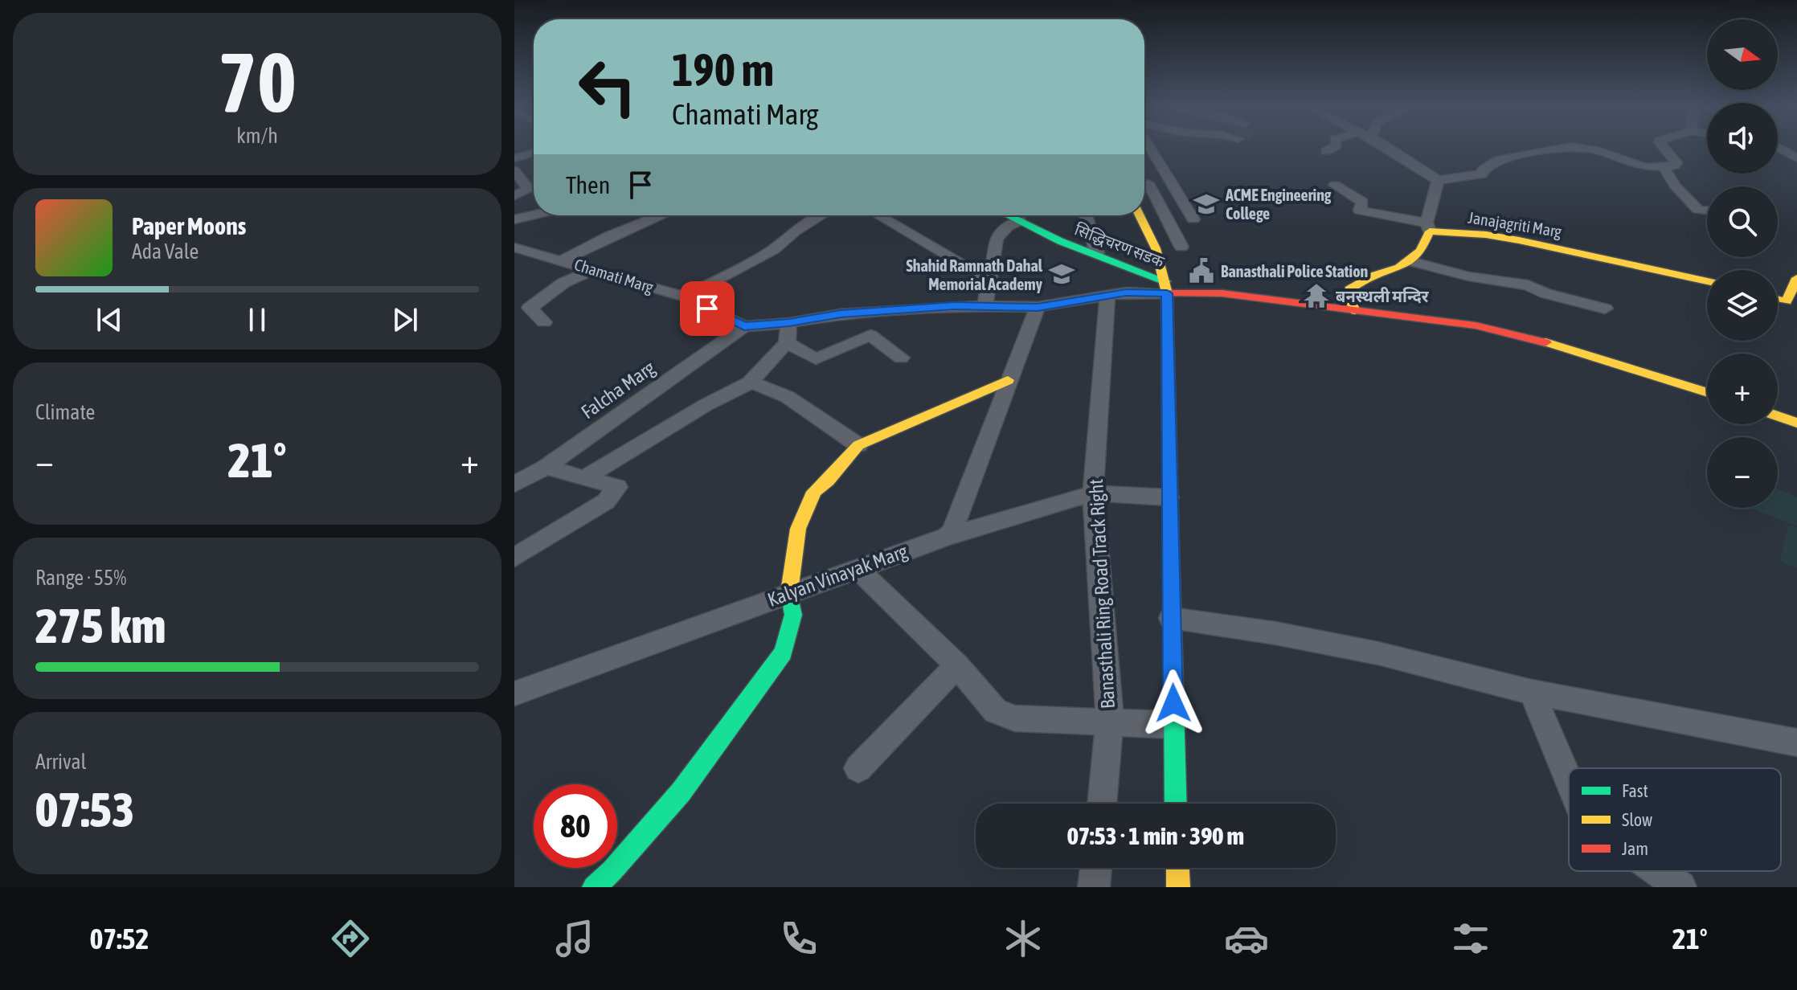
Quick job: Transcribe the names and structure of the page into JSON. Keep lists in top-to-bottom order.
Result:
{
  "streets": {
    "main road": ["Janajagriti Marg", "सिद्धिचरण सडक"],
    "street": [
      "Chamati Marg",
      "Falcha Marg",
      "Kalyan Vinayak Marg",
      "Banasthali Ring Road Track Right"
    ]
  },
  "crossings": [
    ["Chamati Marg", "Falcha Marg"],
    ["Kalyan Vinayak Marg", "Banasthali Ring Road Track Right"]
  ],
  "places": {
    "school or university": ["ACME Engineering College", "Shahid Ramnath Dahal Memorial Academy"],
    "public building": ["Banasthali Police Station"],
    "temple": ["बनस्थली मन्दिर"]
  },
  "legend": ["Fast", "Slow", "Jam"],
  "north": "right",
  "page": {
    "tile": [
      ["70", "km/h"],
      "Climate",
      ["Range · 55%", "275 km"],
      ["Arrival", "07:53"]
    ],
    "map_buttons": ["+", "−"],
    "turn": ["190 m", "Chamati Marg"],
    "then": "Then",
    "song": ["Paper Moons", "Ada Vale"],
    "heat": ["−", "21°", "+"],
    "limit": "80",
    "trip": "07:53 · 1 min · 390 m",
    "tabs": ["07:52", "21°"]
  }
}
